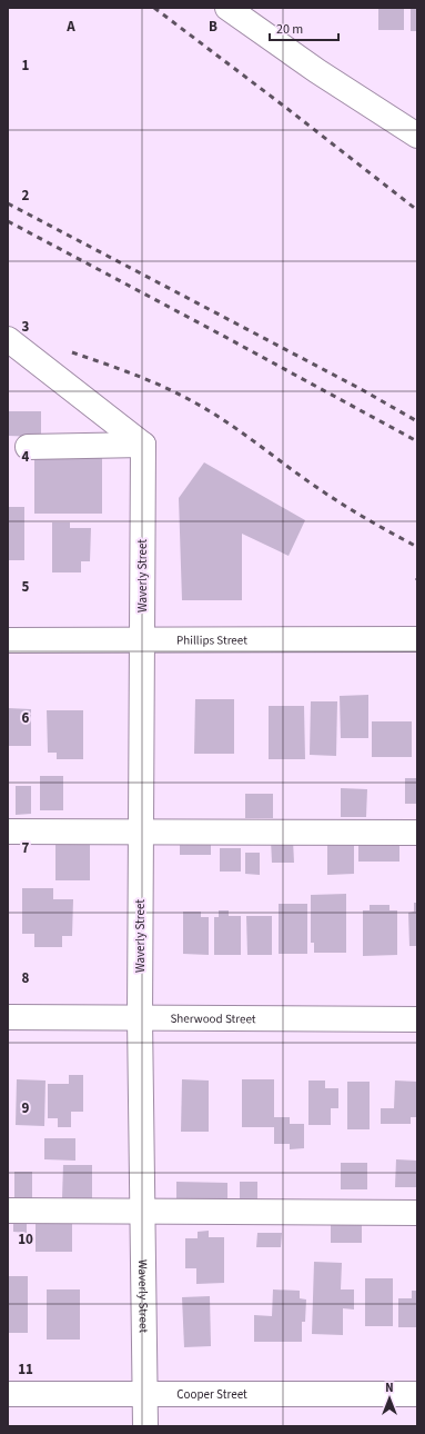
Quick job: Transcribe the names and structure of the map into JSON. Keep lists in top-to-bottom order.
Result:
{
  "streets": {
    "street": [
      "Waverly Street",
      "Phillips Street",
      "Sherwood Street",
      "Cooper Street"
    ]
  },
  "crossings": [
    ["Waverly Street", "Phillips Street"],
    ["Waverly Street", "Sherwood Street"],
    ["Waverly Street", "Cooper Street"]
  ],
  "scale_bar": "20 m",
  "north": "top",
  "grid": {
    "columns": ["A", "B"],
    "rows": [
      "1",
      "2",
      "3",
      "4",
      "5",
      "6",
      "7",
      "8",
      "9",
      "10",
      "11"
    ]
  }
}
